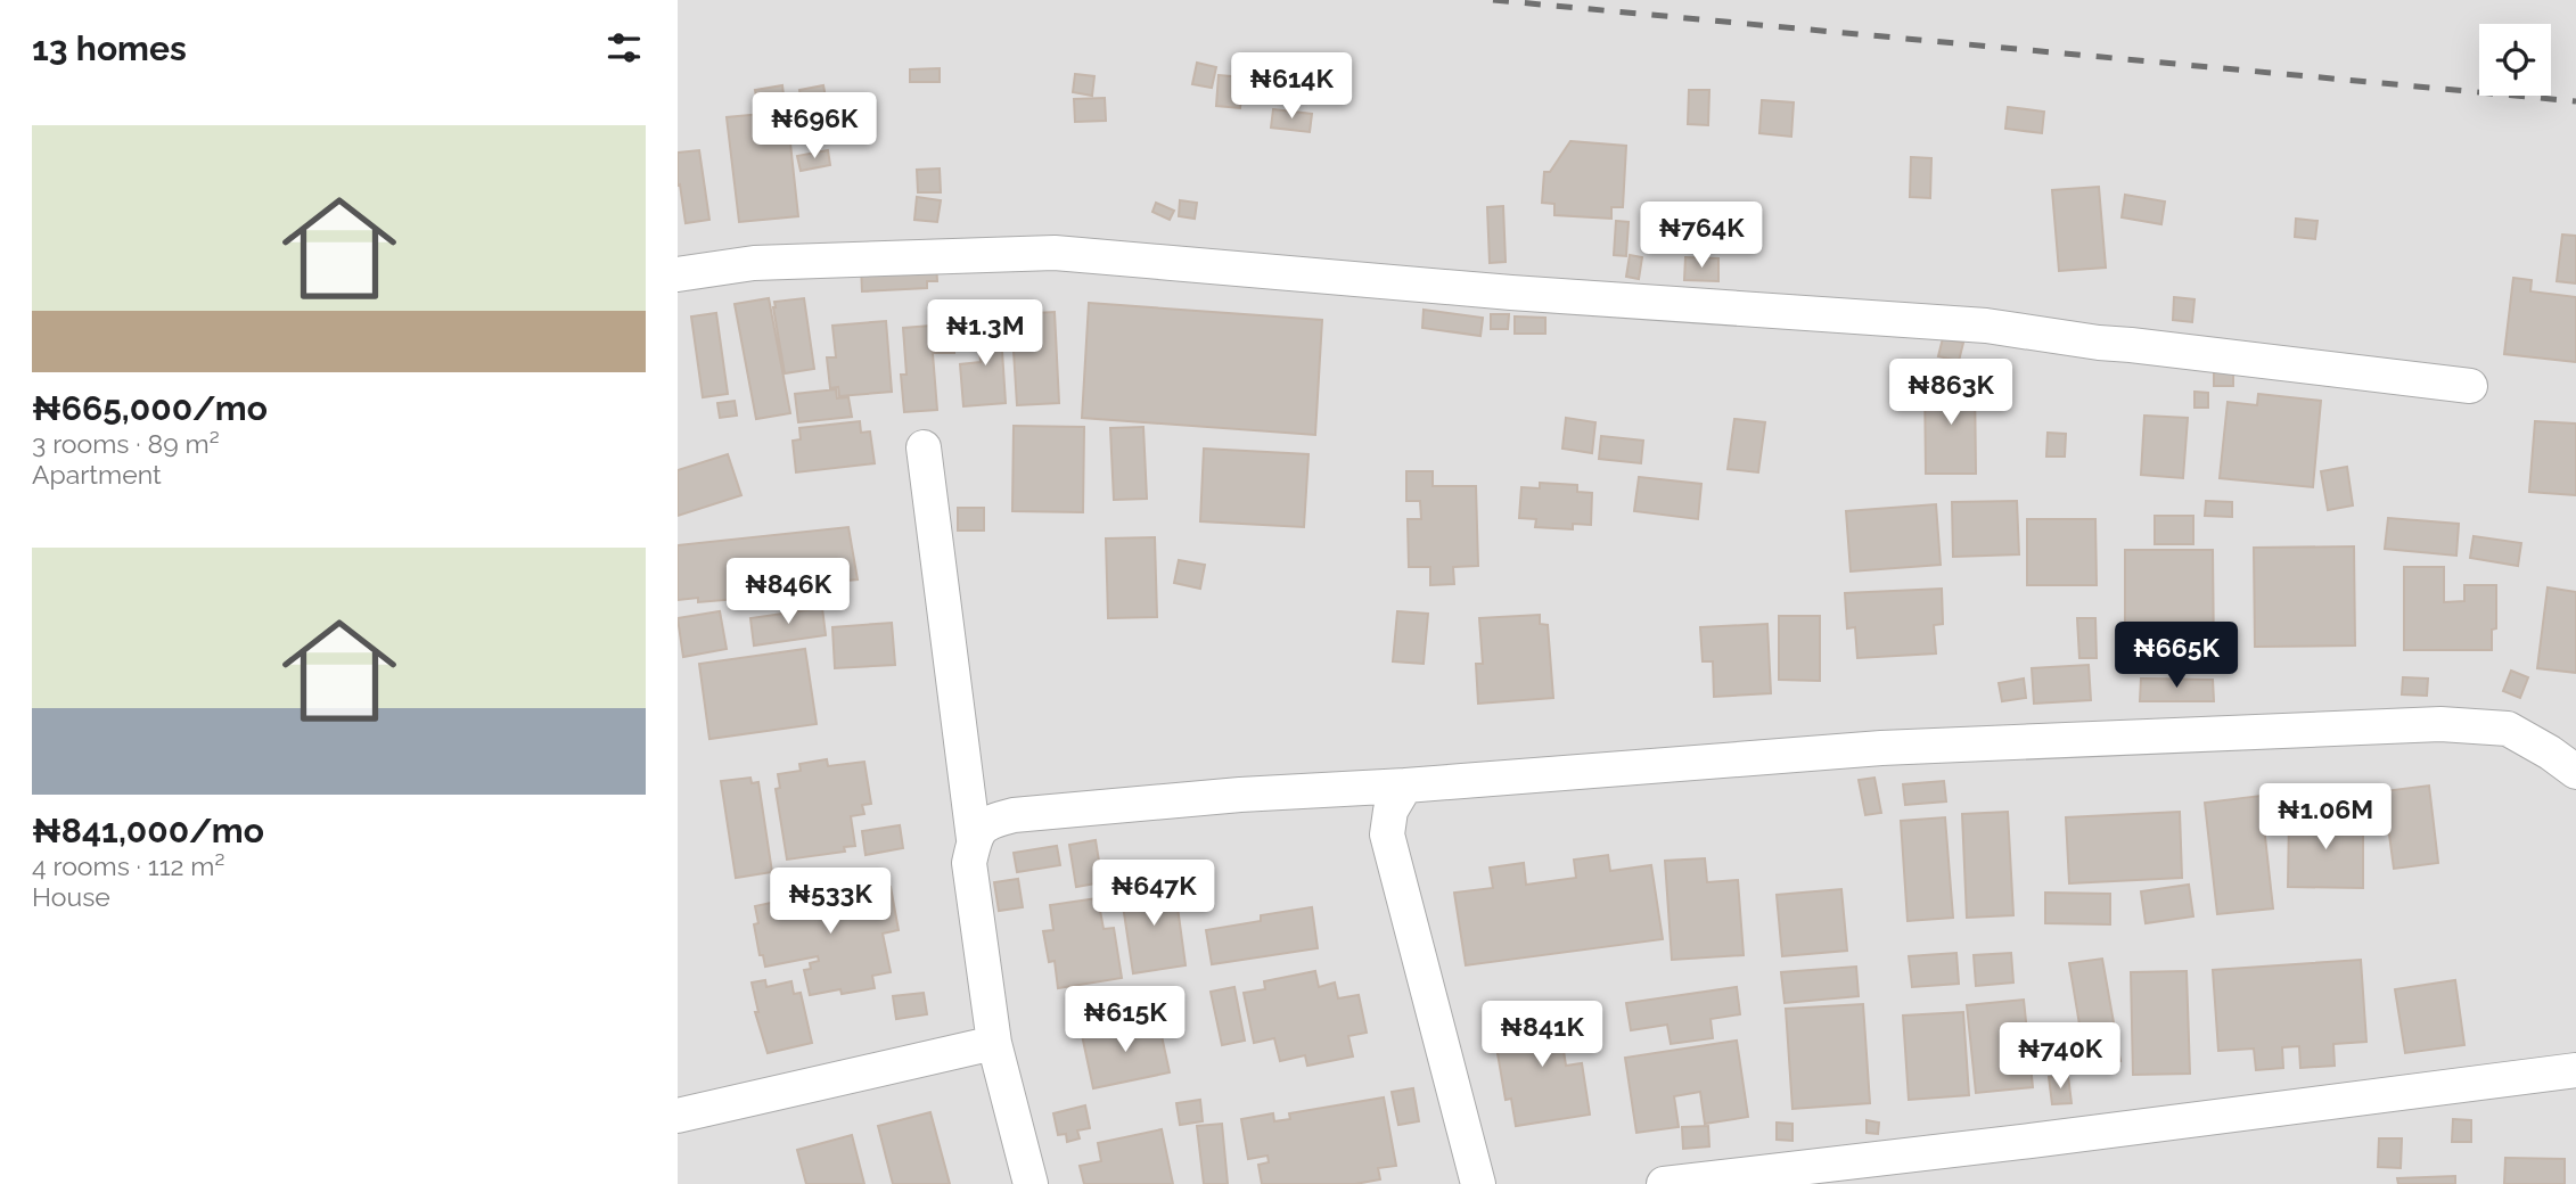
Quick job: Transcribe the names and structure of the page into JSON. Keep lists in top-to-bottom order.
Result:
{
  "page": {
    "heading": "13 homes",
    "price": [
      "₦614K",
      "₦696K",
      "₦764K",
      "₦1.3M",
      "₦863K",
      "₦846K",
      "₦665K",
      "₦1.06M",
      "₦647K",
      "₦533K",
      "₦615K",
      "₦841K",
      "₦740K"
    ],
    "list": [
      {
        "name": "₦665,000/mo",
        "note": "3 rooms · 89 m² · Apartment"
      },
      {
        "name": "₦841,000/mo",
        "note": "4 rooms · 112 m² · House"
      }
    ]
  }
}
